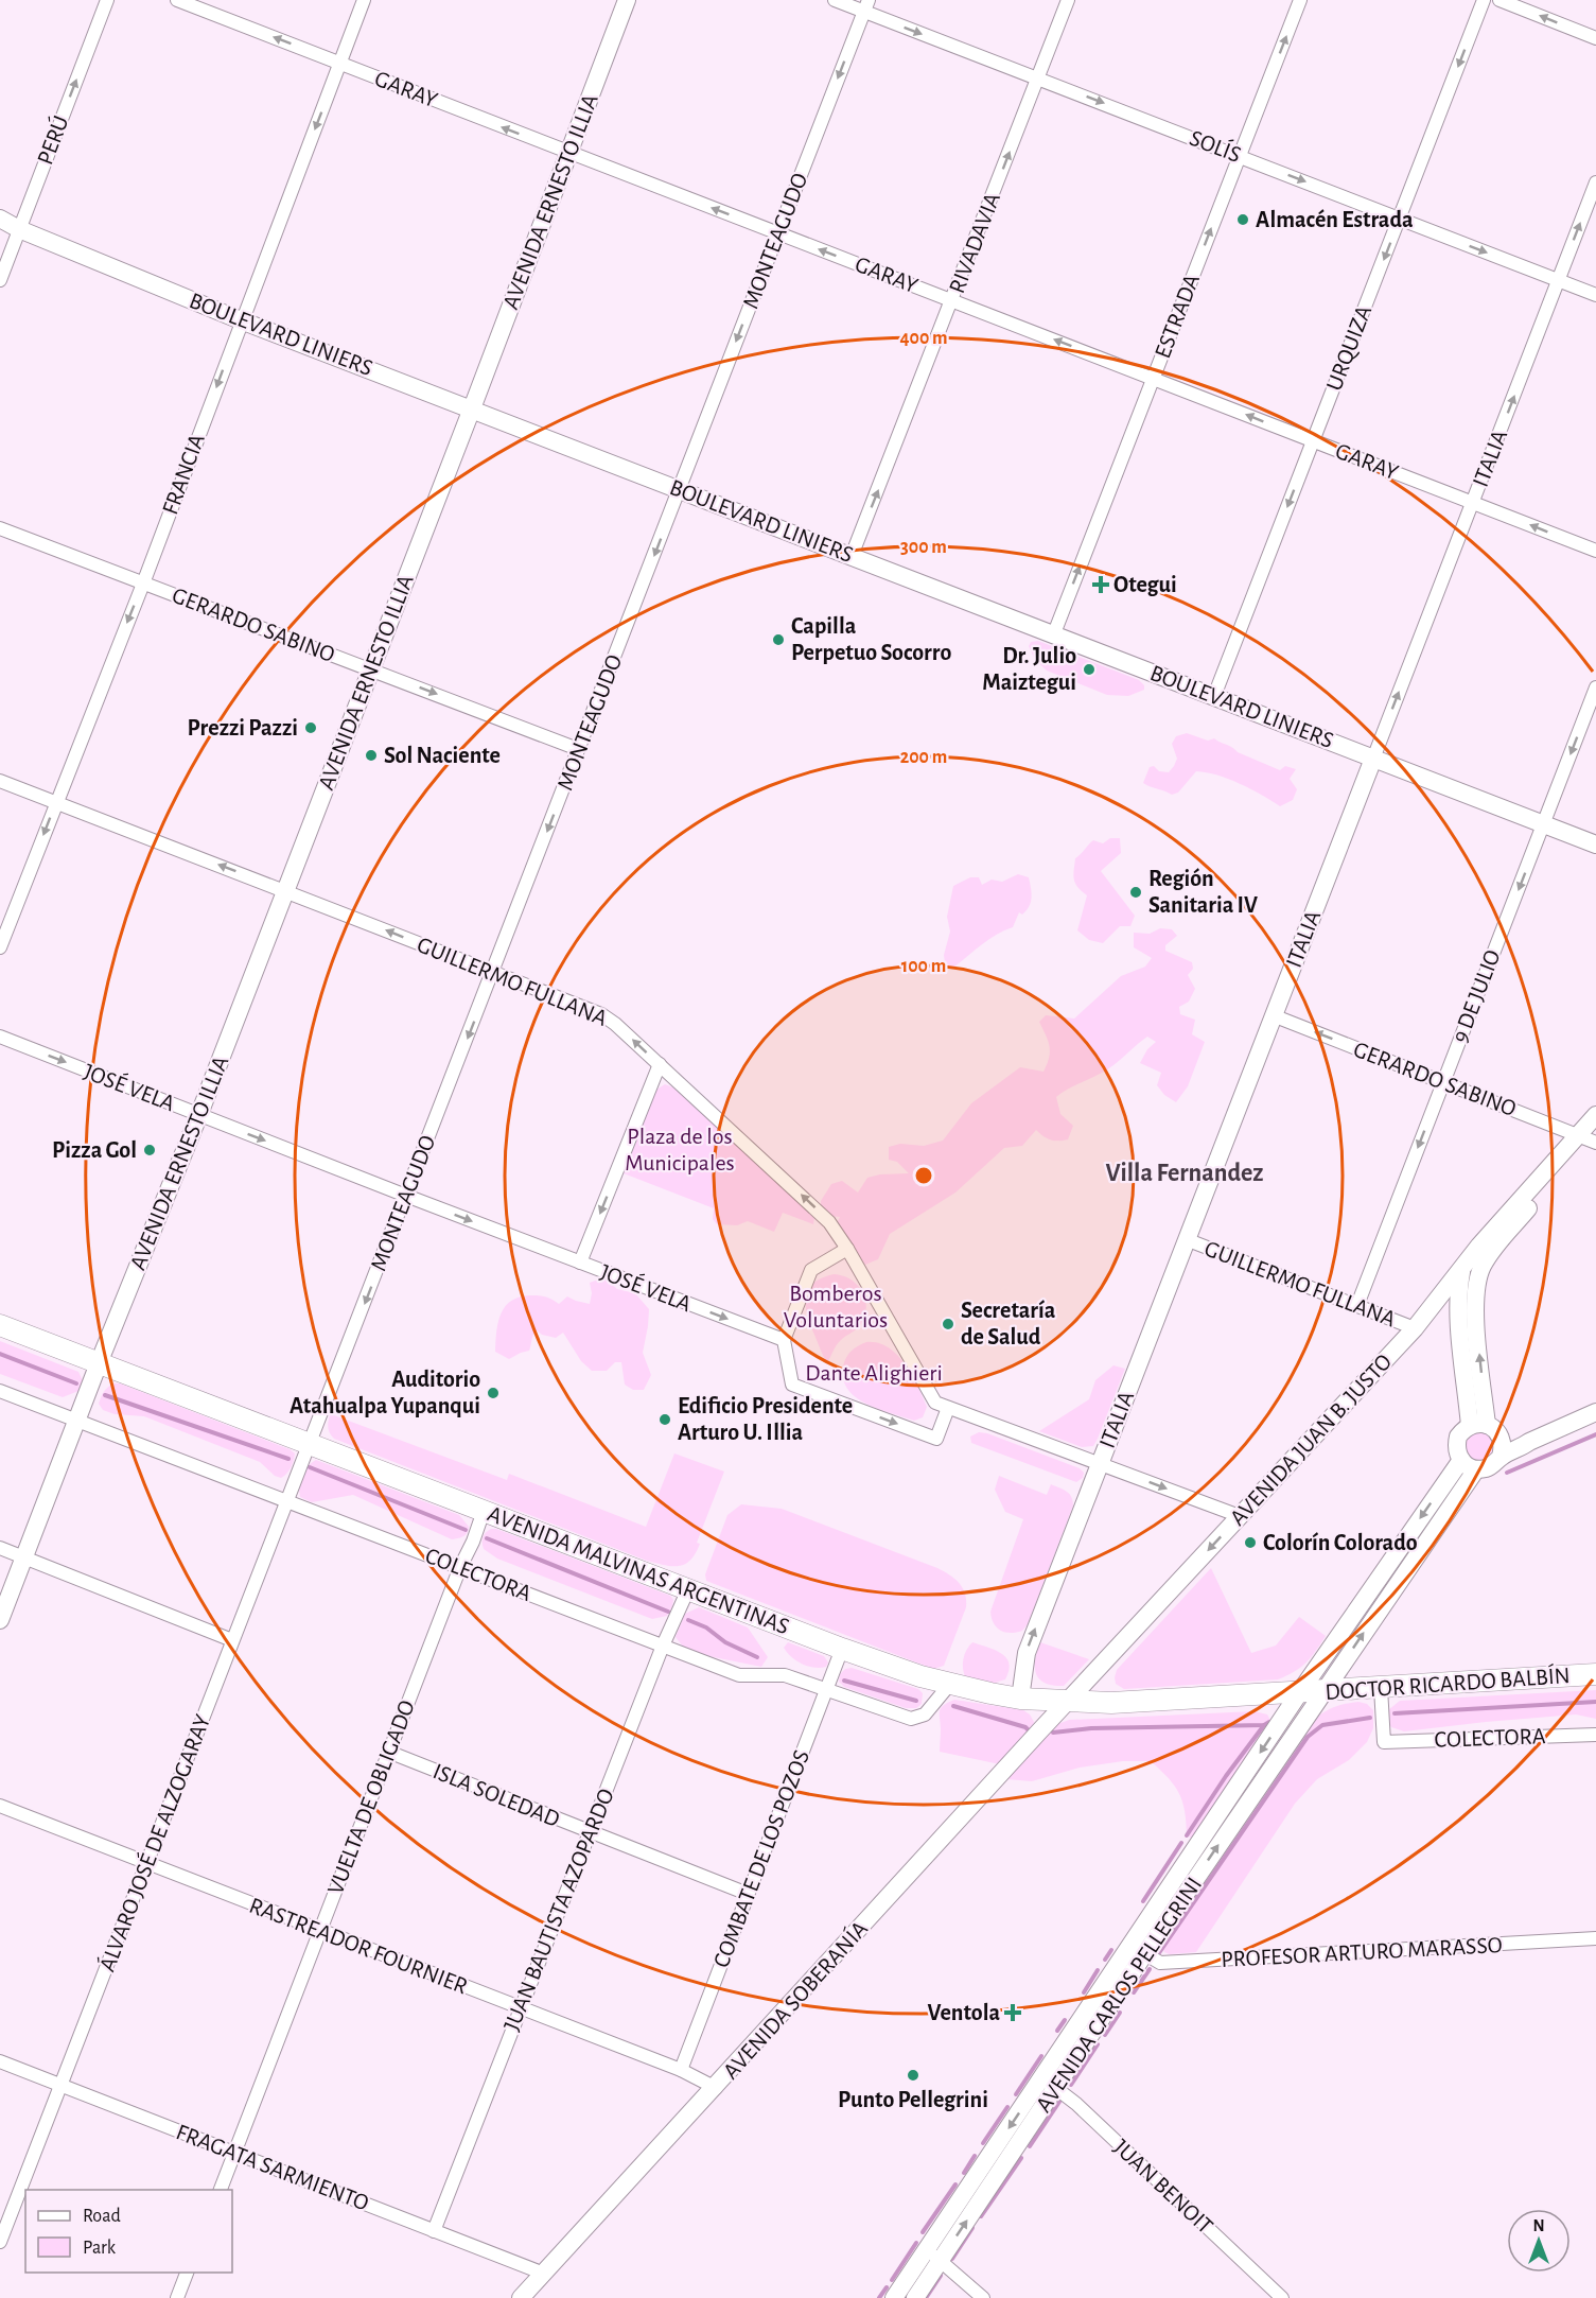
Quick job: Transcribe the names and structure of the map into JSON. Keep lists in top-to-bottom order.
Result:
{
  "streets": {
    "main road": [
      "AVENIDA ERNESTO ILLIA",
      "BOULEVARD LINIERS",
      "ITALIA",
      "AVENIDA JUAN B. JUSTO",
      "AVENIDA MALVINAS ARGENTINAS",
      "DOCTOR RICARDO BALBÍN",
      "AVENIDA CARLOS PELLEGRINI",
      "AVENIDA SOBERANÍA"
    ],
    "street": [
      "GARAY",
      "PERÚ",
      "SOLÍS",
      "MONTEAGUDO",
      "RIVADAVIA",
      "ESTRADA",
      "URQUIZA",
      "FRANCIA",
      "GERARDO SABINO",
      "GUILLERMO FULLANA",
      "9 DE JULIO",
      "JOSÉ VELA",
      "COLECTORA",
      "ISLA SOLEDAD",
      "VUELTA DE OBLIGADO",
      "ÁLVARO JOSÉ DE ALZOGARAY",
      "COMBATE DE LOS POZOS",
      "JUAN BAUTISTA AZOPARDO",
      "RASTREADOR FOURNIER",
      "PROFESOR ARTURO MARASSO",
      "FRAGATA SARMIENTO",
      "JUAN BENOIT"
    ]
  },
  "crossings": [
    ["GARAY", "AVENIDA ERNESTO ILLIA"],
    ["GARAY", "MONTEAGUDO"],
    ["GARAY", "RIVADAVIA"],
    ["GARAY", "ESTRADA"],
    ["GARAY", "URQUIZA"],
    ["GARAY", "ITALIA"],
    ["GARAY", "FRANCIA"],
    ["PERÚ", "BOULEVARD LINIERS"],
    ["SOLÍS", "MONTEAGUDO"],
    ["SOLÍS", "RIVADAVIA"],
    ["SOLÍS", "ESTRADA"],
    ["SOLÍS", "URQUIZA"],
    ["SOLÍS", "ITALIA"],
    ["AVENIDA ERNESTO ILLIA", "BOULEVARD LINIERS"],
    ["AVENIDA ERNESTO ILLIA", "GERARDO SABINO"],
    ["AVENIDA ERNESTO ILLIA", "GUILLERMO FULLANA"],
    ["AVENIDA ERNESTO ILLIA", "JOSÉ VELA"],
    ["AVENIDA ERNESTO ILLIA", "AVENIDA MALVINAS ARGENTINAS"],
    ["AVENIDA ERNESTO ILLIA", "COLECTORA"],
    ["MONTEAGUDO", "BOULEVARD LINIERS"],
    ["MONTEAGUDO", "GERARDO SABINO"],
    ["MONTEAGUDO", "GUILLERMO FULLANA"],
    ["MONTEAGUDO", "JOSÉ VELA"],
    ["MONTEAGUDO", "AVENIDA MALVINAS ARGENTINAS"],
    ["MONTEAGUDO", "ÁLVARO JOSÉ DE ALZOGARAY"],
    ["RIVADAVIA", "BOULEVARD LINIERS"],
    ["ESTRADA", "BOULEVARD LINIERS"],
    ["BOULEVARD LINIERS", "URQUIZA"],
    ["BOULEVARD LINIERS", "ITALIA"],
    ["BOULEVARD LINIERS", "FRANCIA"],
    ["BOULEVARD LINIERS", "9 DE JULIO"],
    ["ITALIA", "GERARDO SABINO"],
    ["ITALIA", "GUILLERMO FULLANA"],
    ["ITALIA", "AVENIDA MALVINAS ARGENTINAS"],
    ["FRANCIA", "GERARDO SABINO"],
    ["FRANCIA", "GUILLERMO FULLANA"],
    ["GERARDO SABINO", "9 DE JULIO"],
    ["GERARDO SABINO", "AVENIDA JUAN B. JUSTO"],
    ["GUILLERMO FULLANA", "9 DE JULIO"],
    ["GUILLERMO FULLANA", "AVENIDA JUAN B. JUSTO"],
    ["AVENIDA JUAN B. JUSTO", "AVENIDA MALVINAS ARGENTINAS"],
    ["AVENIDA JUAN B. JUSTO", "AVENIDA CARLOS PELLEGRINI"],
    ["AVENIDA JUAN B. JUSTO", "AVENIDA SOBERANÍA"],
    ["AVENIDA MALVINAS ARGENTINAS", "COLECTORA"],
    ["AVENIDA MALVINAS ARGENTINAS", "DOCTOR RICARDO BALBÍN"],
    ["AVENIDA MALVINAS ARGENTINAS", "VUELTA DE OBLIGADO"],
    ["AVENIDA MALVINAS ARGENTINAS", "ÁLVARO JOSÉ DE ALZOGARAY"],
    ["AVENIDA MALVINAS ARGENTINAS", "COMBATE DE LOS POZOS"],
    ["AVENIDA MALVINAS ARGENTINAS", "JUAN BAUTISTA AZOPARDO"],
    ["AVENIDA MALVINAS ARGENTINAS", "AVENIDA CARLOS PELLEGRINI"],
    ["AVENIDA MALVINAS ARGENTINAS", "AVENIDA SOBERANÍA"],
    ["COLECTORA", "DOCTOR RICARDO BALBÍN"],
    ["COLECTORA", "VUELTA DE OBLIGADO"],
    ["COLECTORA", "ÁLVARO JOSÉ DE ALZOGARAY"],
    ["COLECTORA", "COMBATE DE LOS POZOS"],
    ["COLECTORA", "JUAN BAUTISTA AZOPARDO"],
    ["DOCTOR RICARDO BALBÍN", "AVENIDA CARLOS PELLEGRINI"],
    ["ISLA SOLEDAD", "VUELTA DE OBLIGADO"],
    ["ISLA SOLEDAD", "COMBATE DE LOS POZOS"],
    ["ISLA SOLEDAD", "JUAN BAUTISTA AZOPARDO"],
    ["VUELTA DE OBLIGADO", "RASTREADOR FOURNIER"],
    ["VUELTA DE OBLIGADO", "FRAGATA SARMIENTO"],
    ["ÁLVARO JOSÉ DE ALZOGARAY", "RASTREADOR FOURNIER"],
    ["ÁLVARO JOSÉ DE ALZOGARAY", "FRAGATA SARMIENTO"],
    ["COMBATE DE LOS POZOS", "RASTREADOR FOURNIER"],
    ["JUAN BAUTISTA AZOPARDO", "RASTREADOR FOURNIER"],
    ["JUAN BAUTISTA AZOPARDO", "FRAGATA SARMIENTO"],
    ["RASTREADOR FOURNIER", "AVENIDA SOBERANÍA"],
    ["PROFESOR ARTURO MARASSO", "AVENIDA CARLOS PELLEGRINI"],
    ["AVENIDA CARLOS PELLEGRINI", "JUAN BENOIT"],
    ["AVENIDA SOBERANÍA", "FRAGATA SARMIENTO"]
  ],
  "one_way": [
    "GARAY",
    "PERÚ",
    "SOLÍS",
    "MONTEAGUDO",
    "RIVADAVIA",
    "ESTRADA",
    "URQUIZA",
    "ITALIA",
    "FRANCIA",
    "GUILLERMO FULLANA",
    "9 DE JULIO",
    "JOSÉ VELA"
  ],
  "districts": ["Villa Fernandez"],
  "parks": ["Plaza de los Municipales", "Bomberos Voluntarios", "Dante Alighieri"],
  "places": {
    "other": [
      "Almacén Estrada",
      "Capilla Perpetuo Socorro",
      "Dr. Julio Maiztegui",
      "Prezzi Pazzi",
      "Sol Naciente",
      "Región Sanitaria IV",
      "Pizza Gol",
      "Secretaría de Salud",
      "Auditorio Atahualpa Yupanqui",
      "Edificio Presidente Arturo U. Illia",
      "Colorín Colorado",
      "Punto Pellegrini"
    ],
    "health": ["Otegui", "Ventola"]
  },
  "legend": ["Road", "Park"],
  "north": "top",
  "rings": [
    "400 m",
    "300 m",
    "200 m",
    "100 m"
  ]
}
